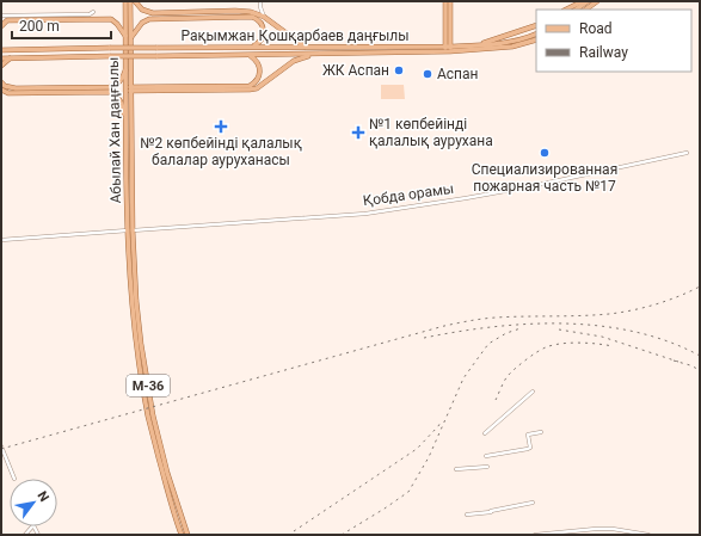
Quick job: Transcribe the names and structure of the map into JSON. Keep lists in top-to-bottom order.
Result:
{
  "streets": {
    "main road": ["Рақымжан Қошқарбаев даңғылы", "Абылай Хан даңғылы", "M-36"],
    "street": ["Қобда орамы"]
  },
  "crossings": [
    ["Абылай Хан даңғылы", "Қобда орамы"],
    ["Абылай Хан даңғылы", "M-36"],
    ["Қобда орамы", "M-36"]
  ],
  "places": {
    "other": ["ЖК Аспан", "Аспан", "Специализированная пожарная часть №17"],
    "health": ["№2 көпбейінді қалалық балалар ауруханасы", "№1 көпбейінді қалалық аурухана"]
  },
  "legend": ["Road", "Railway"],
  "scale_bar": "200 m",
  "north": "top right"
}
